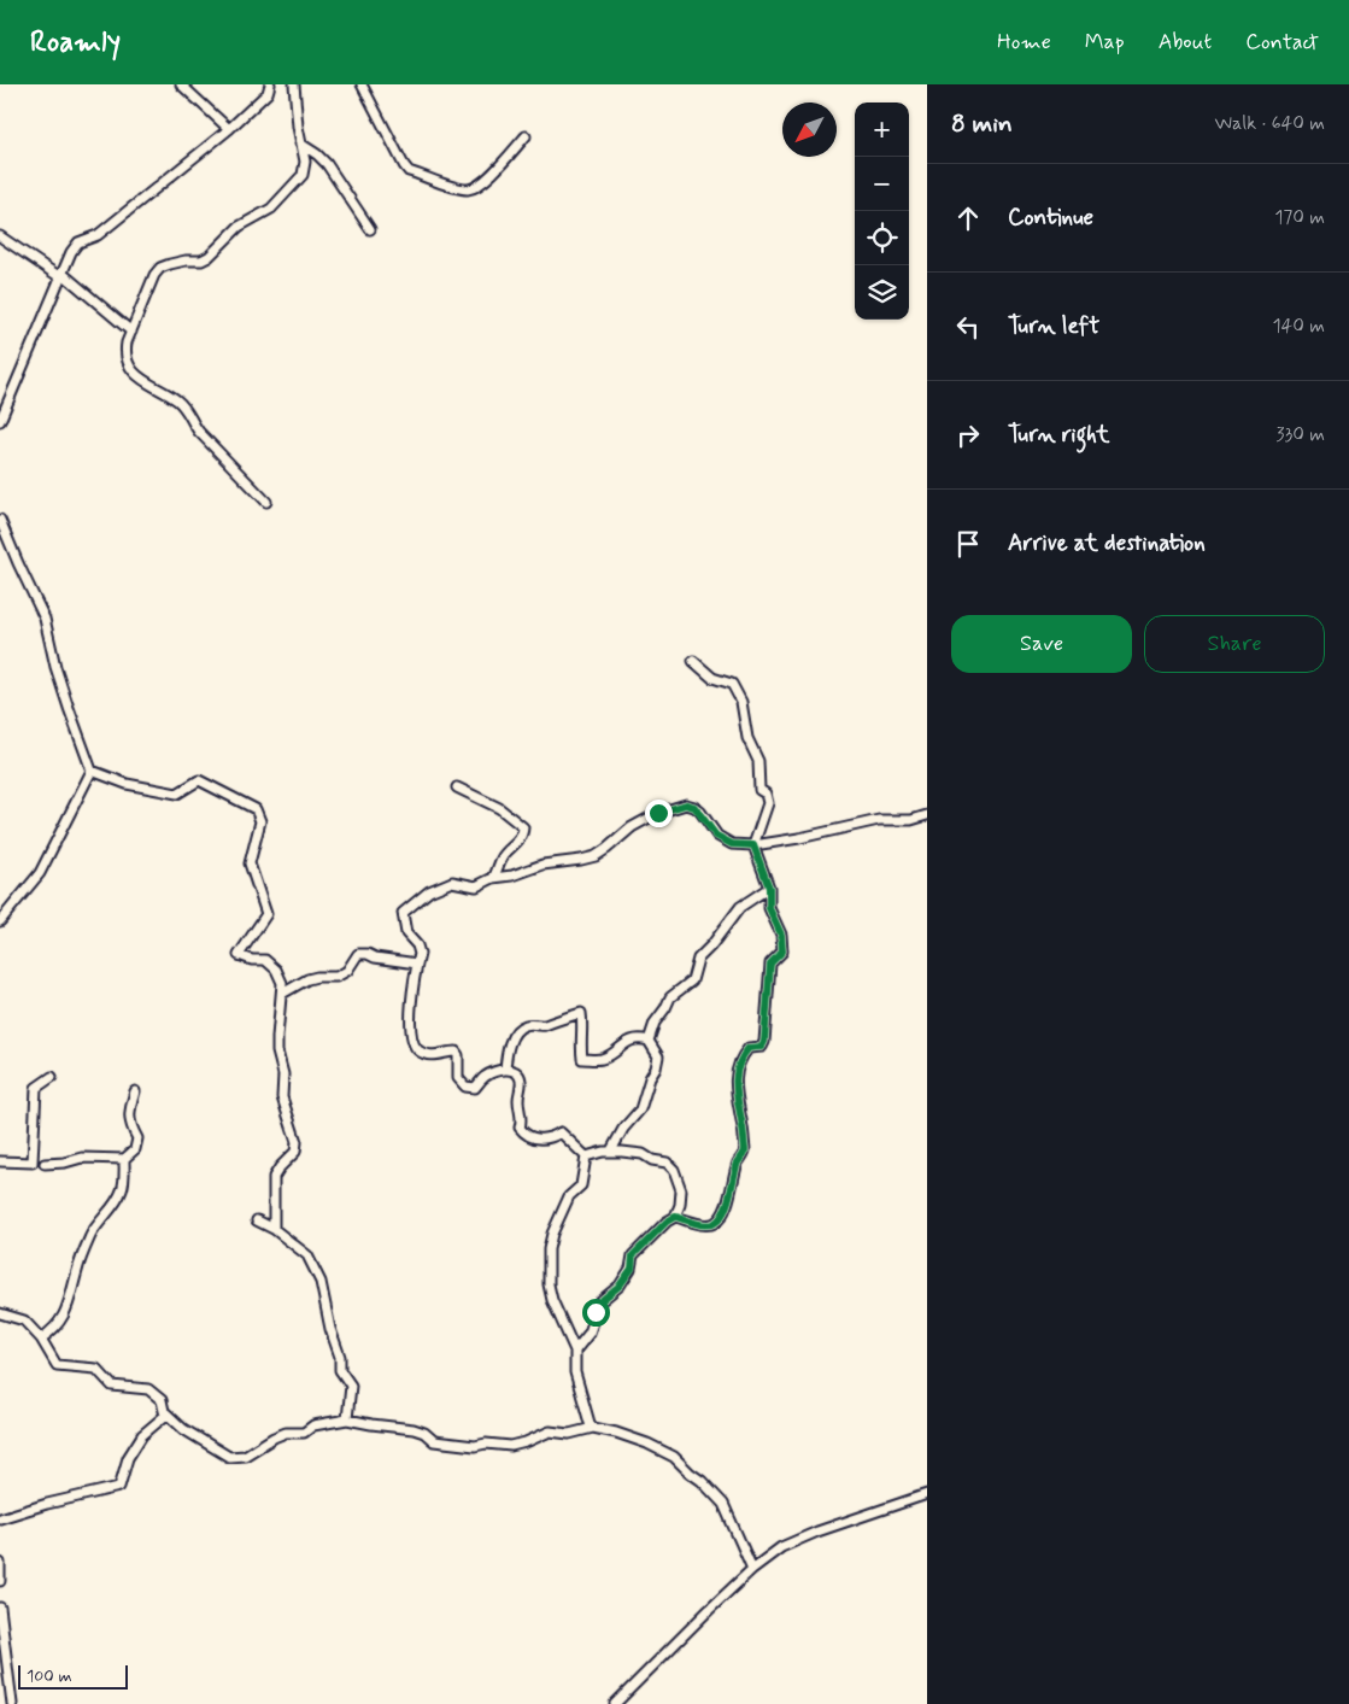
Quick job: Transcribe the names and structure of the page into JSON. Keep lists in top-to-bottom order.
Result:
{
  "scale_bar": "100 m",
  "north": "bottom left",
  "page": {
    "header": "Roamly",
    "nav": [
      "Home",
      "Map",
      "About",
      "Contact"
    ],
    "heading": ["8 min", "Walk · 640 m"],
    "map_buttons": ["+", "−"],
    "list": [
      ["Continue", "170 m"],
      ["Turn left", "140 m"],
      ["Turn right", "330 m"],
      "Arrive at destination"
    ],
    "buttons": ["Save", "Share"],
    "scale": "100 m"
  }
}
